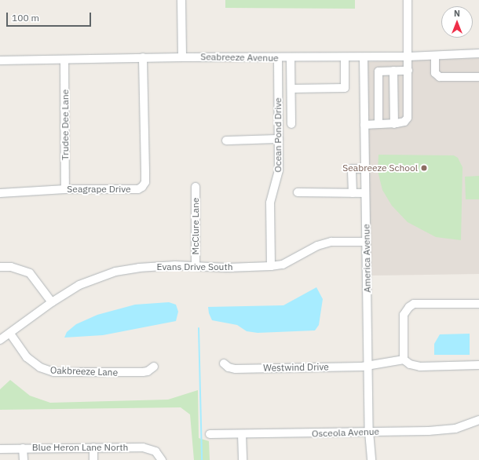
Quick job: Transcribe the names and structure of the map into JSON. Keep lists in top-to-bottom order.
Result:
{
  "streets": {
    "street": [
      "Seabreeze Avenue",
      "Trudee Dee Lane",
      "Ocean Pond Drive",
      "Seagrape Drive",
      "McClure Lane",
      "America Avenue",
      "Evans Drive South",
      "Westwind Drive",
      "Oakbreeze Lane",
      "Osceola Avenue",
      "Blue Heron Lane North"
    ]
  },
  "crossings": [
    ["Seabreeze Avenue", "Trudee Dee Lane"],
    ["Seabreeze Avenue", "Ocean Pond Drive"],
    ["Seabreeze Avenue", "Seagrape Drive"],
    ["Seabreeze Avenue", "America Avenue"],
    ["Trudee Dee Lane", "Seagrape Drive"],
    ["Ocean Pond Drive", "Evans Drive South"],
    ["McClure Lane", "Evans Drive South"],
    ["America Avenue", "Evans Drive South"],
    ["America Avenue", "Westwind Drive"],
    ["America Avenue", "Osceola Avenue"],
    ["Evans Drive South", "Oakbreeze Lane"]
  ],
  "places": ["Seabreeze School"],
  "scale_bar": "100 m",
  "north": "top"
}
